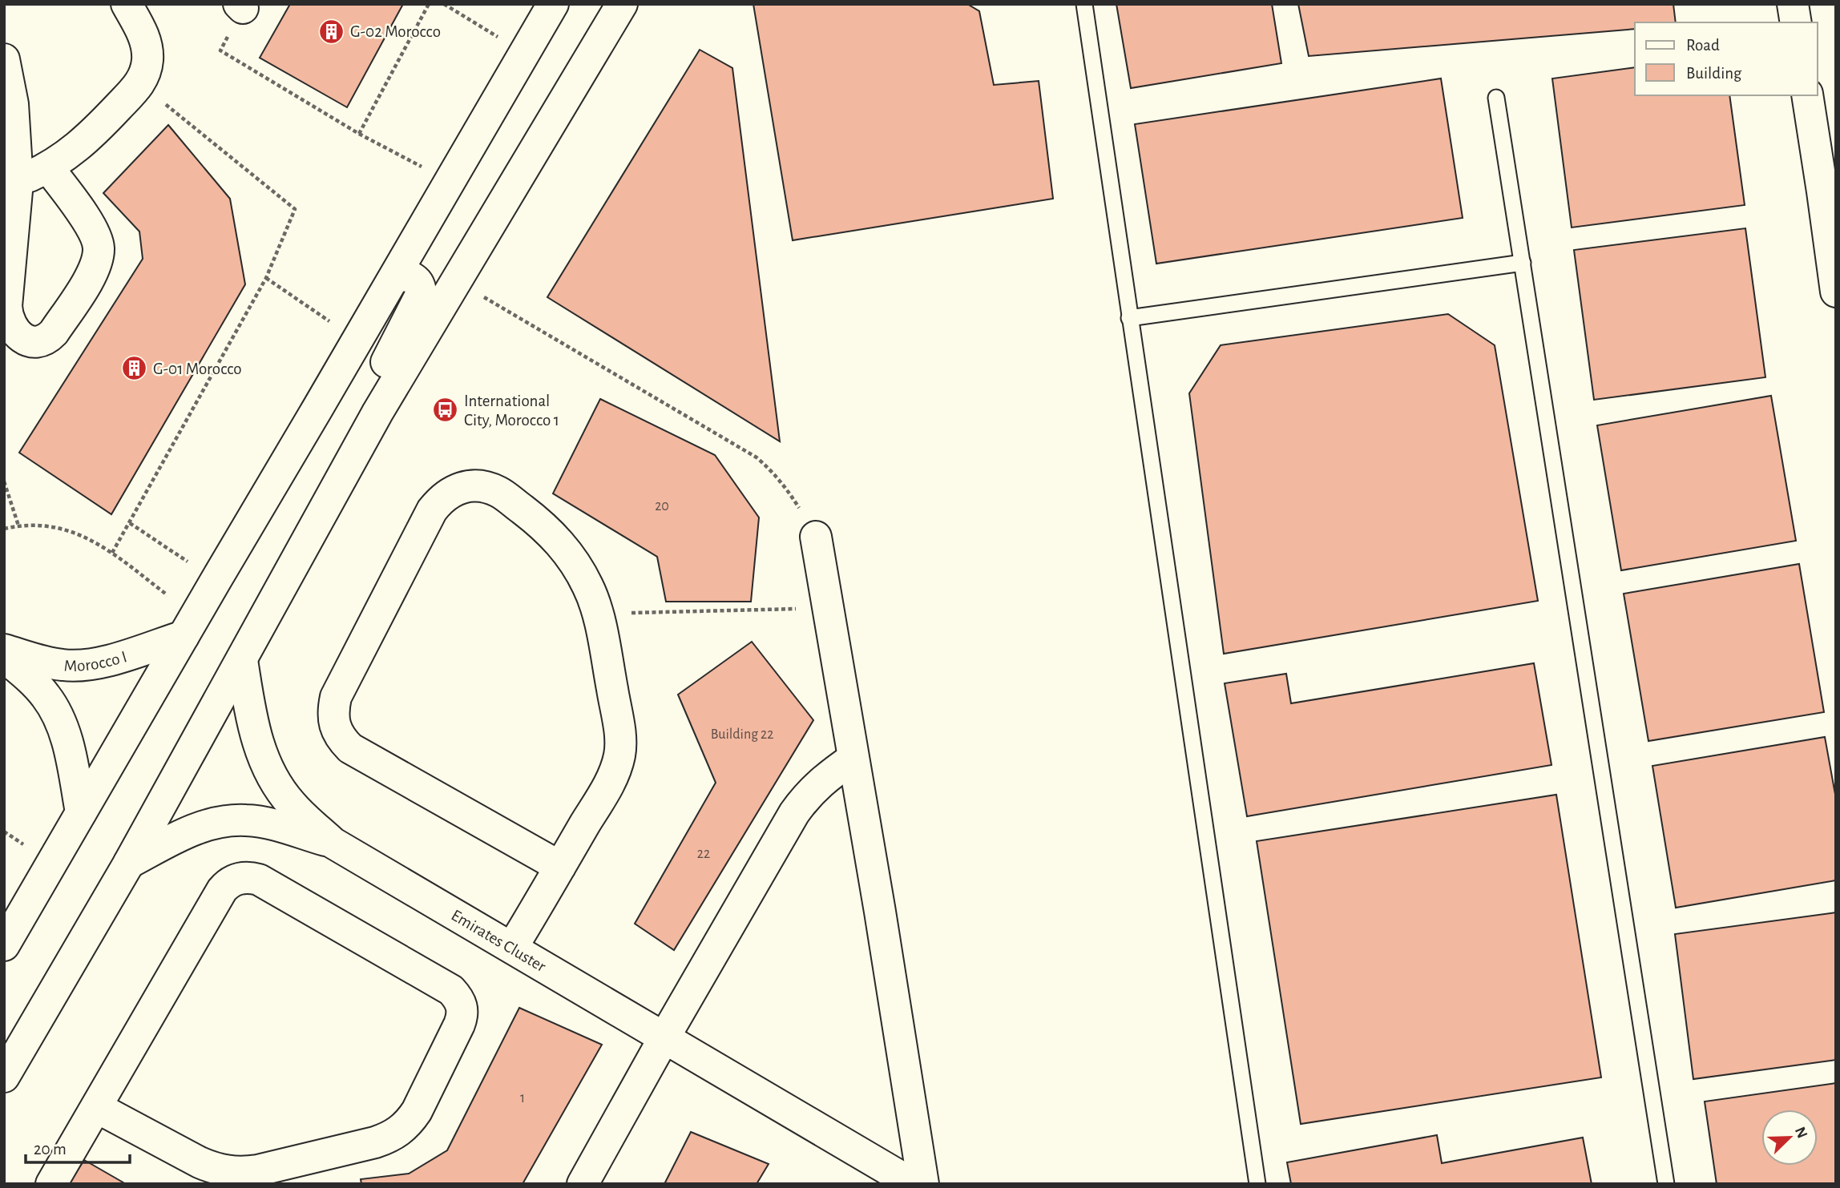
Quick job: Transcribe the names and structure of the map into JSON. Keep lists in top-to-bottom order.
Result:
{
  "streets": {
    "street": ["Morocco I", "Emirates Cluster"]
  },
  "places": {
    "building": ["G-02 Morocco", "G-01 Morocco"],
    "bus stop": ["International City, Morocco 1"]
  },
  "house_numbers": [
    "20",
    "Building 22",
    "22",
    "1"
  ],
  "legend": ["Road", "Building"],
  "scale_bar": "20 m",
  "north": "top right"
}
